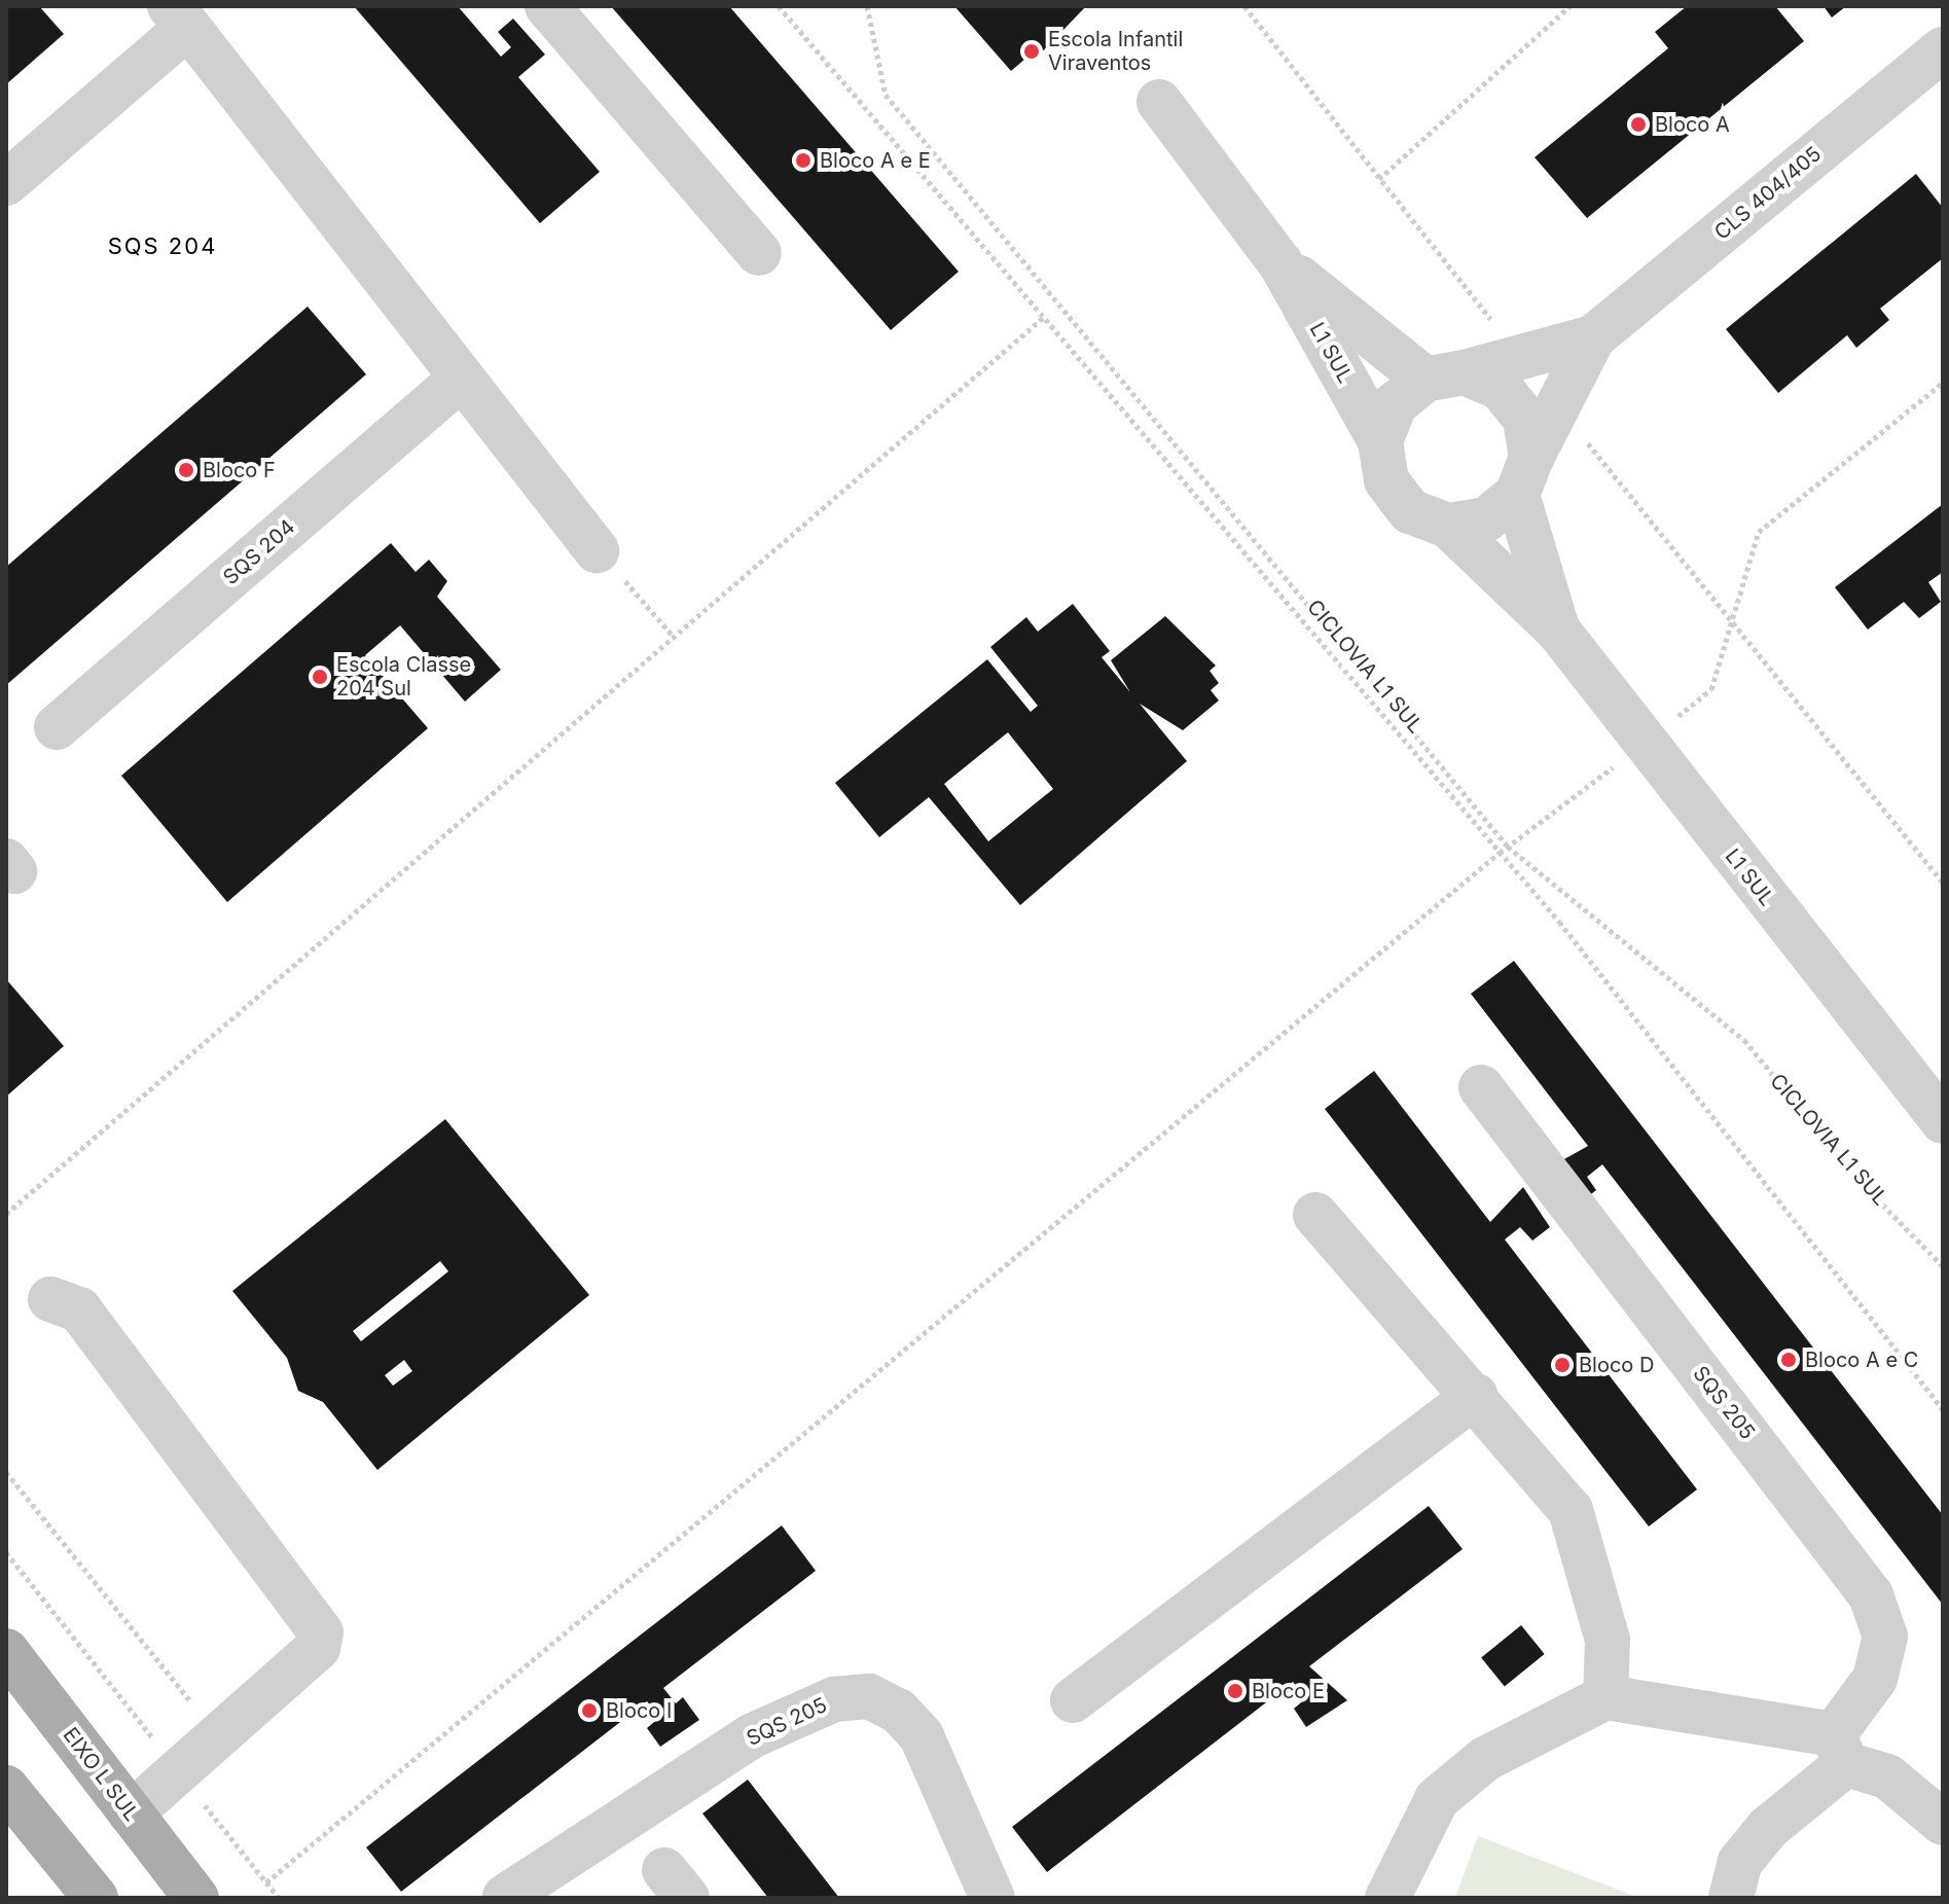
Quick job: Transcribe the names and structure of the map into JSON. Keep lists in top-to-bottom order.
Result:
{
  "streets": {
    "main road": ["EIXO L SUL"],
    "street": [
      "CLS 404/405",
      "L1 SUL",
      "SQS 204",
      "SQS 205"
    ],
    "path": ["CICLOVIA L1 SUL"]
  },
  "crossings": [
    ["CLS 404/405", "L1 SUL"]
  ],
  "districts": ["SQS 204"],
  "places": [
    "Escola Infantil Viraventos",
    "Bloco A",
    "Bloco A e E",
    "Bloco F",
    "Escola Classe 204 Sul",
    "Bloco A e C",
    "Bloco D",
    "Bloco E",
    "Bloco I"
  ]
}
